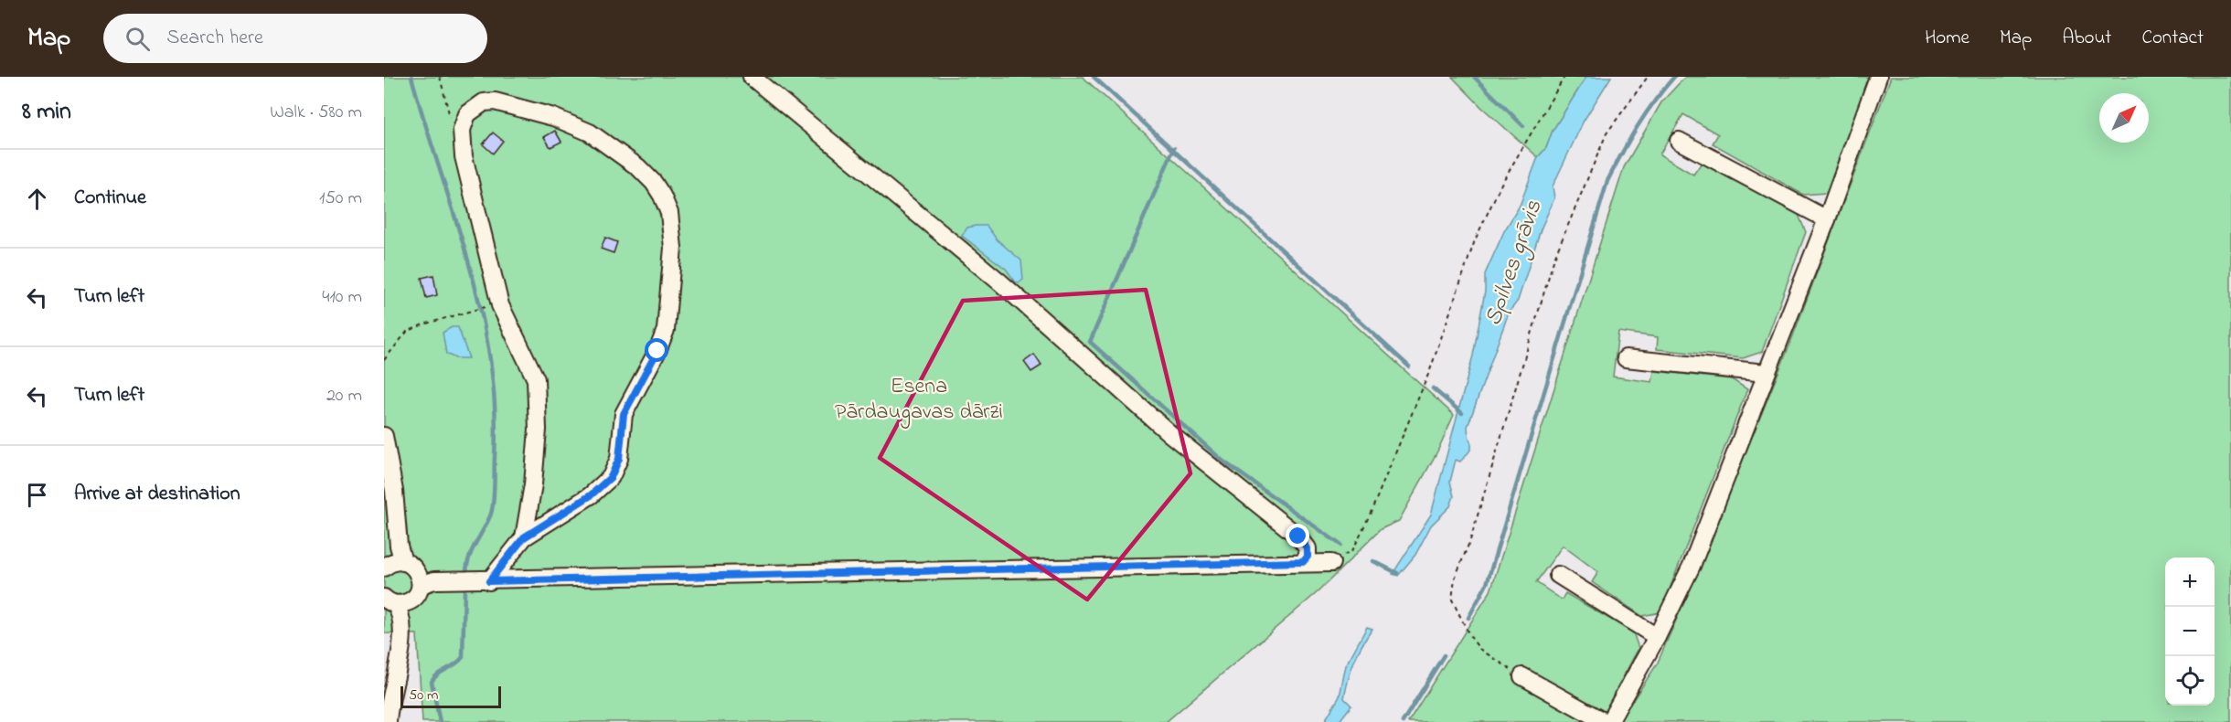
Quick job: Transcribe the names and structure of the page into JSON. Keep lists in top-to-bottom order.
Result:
{
  "water": ["Spilves grāvis"],
  "parks": ["Esena Pārdaugavas dārzi"],
  "scale_bar": "50 m",
  "north": "top right",
  "page": {
    "header": "Map",
    "search": "Search here",
    "nav": [
      "Home",
      "Map",
      "About",
      "Contact"
    ],
    "heading": ["8 min", "Walk · 580 m"],
    "list": [
      ["Continue", "150 m"],
      ["Turn left", "410 m"],
      ["Turn left", "20 m"],
      "Arrive at destination"
    ],
    "map_buttons": ["+", "−"],
    "scale": "50 m"
  }
}
